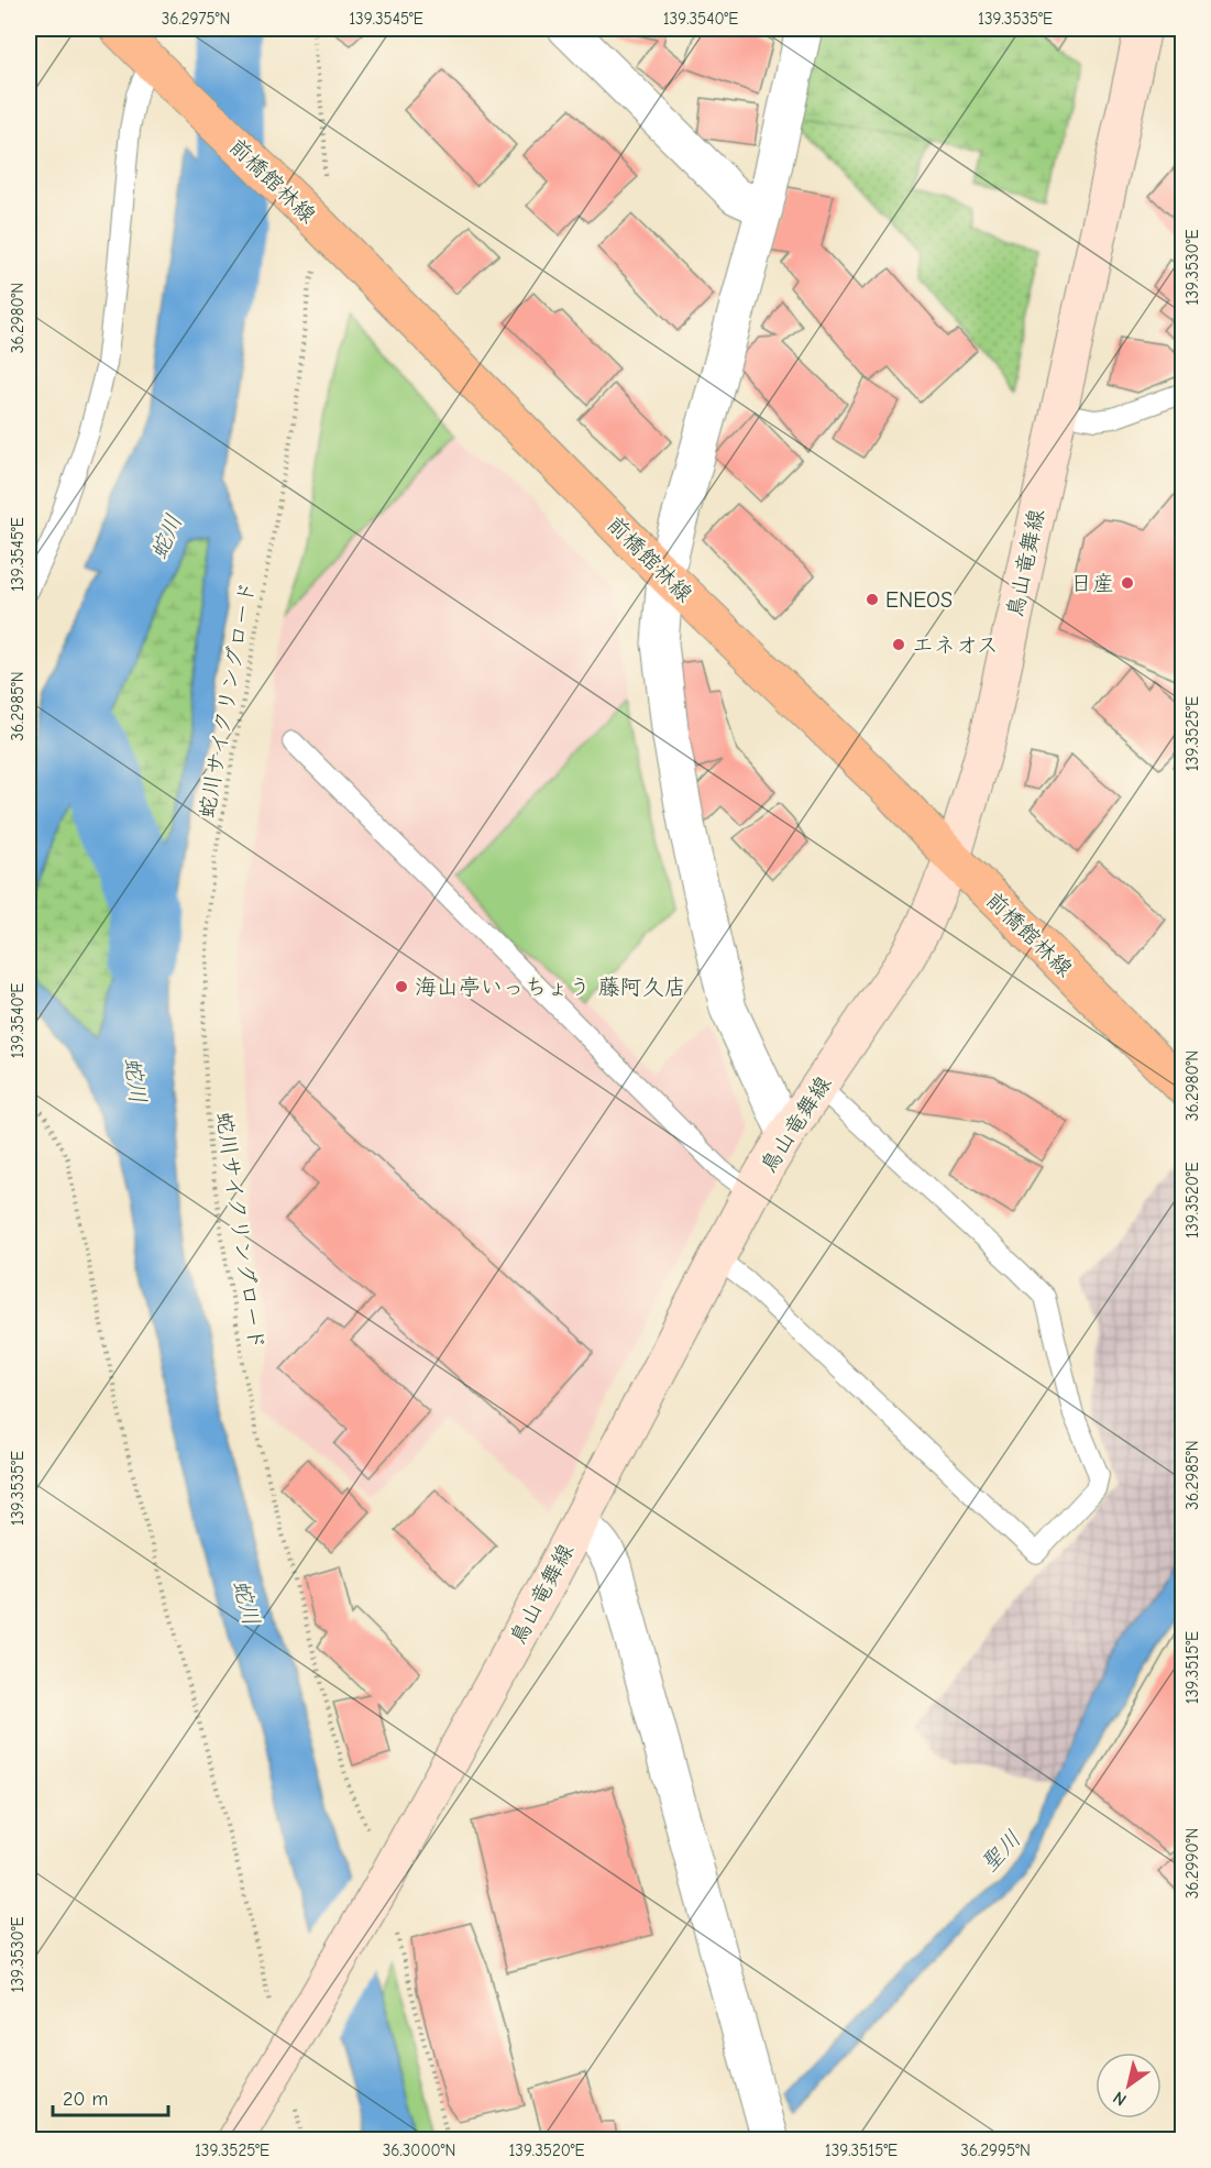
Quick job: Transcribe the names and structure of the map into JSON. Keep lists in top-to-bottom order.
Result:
{
  "streets": {
    "main road": ["前橋館林線", "鳥山竜舞線"],
    "path": ["蛇川サイクリングロード"]
  },
  "crossings": [
    ["前橋館林線", "鳥山竜舞線"]
  ],
  "water": ["蛇川", "聖川"],
  "places": [
    "日産",
    "ENEOS",
    "エネオス",
    "海山亭いっちょう 藤阿久店"
  ],
  "scale_bar": "20 m",
  "north": "bottom left",
  "coordinates": [
    "36.2975°N",
    "139.3545°E",
    "139.3540°E",
    "139.3535°E",
    "139.3530°E",
    "36.2980°N",
    "36.2985°N",
    "139.3525°E",
    "139.3520°E",
    "139.3515°E",
    "36.2990°N",
    "36.3000°N",
    "36.2995°N"
  ]
}
